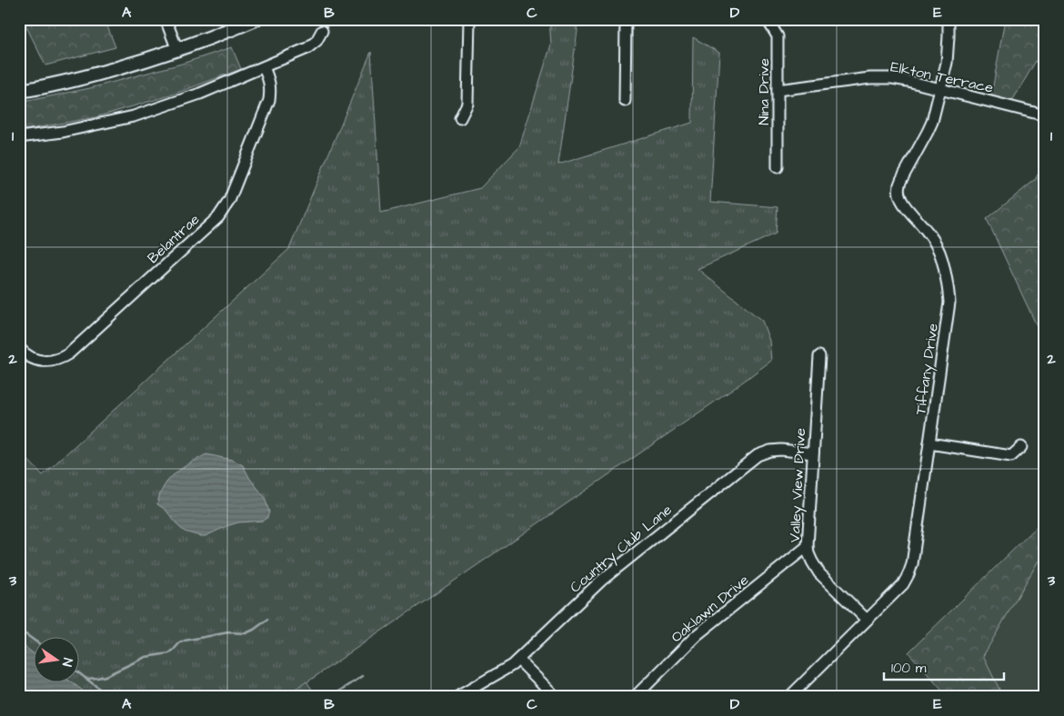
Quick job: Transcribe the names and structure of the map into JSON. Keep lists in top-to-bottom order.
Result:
{
  "streets": {
    "street": [
      "Elkton Terrace",
      "Nina Drive",
      "Belantrae",
      "Tiffany Drive",
      "Valley View Drive",
      "Country Club Lane",
      "Oaklawn Drive"
    ]
  },
  "crossings": [
    ["Elkton Terrace", "Nina Drive"],
    ["Elkton Terrace", "Tiffany Drive"],
    ["Tiffany Drive", "Valley View Drive"],
    ["Valley View Drive", "Country Club Lane"],
    ["Valley View Drive", "Oaklawn Drive"]
  ],
  "scale_bar": "100 m",
  "north": "right",
  "grid": {
    "columns": [
      "A",
      "B",
      "C",
      "D",
      "E"
    ],
    "rows": ["1", "2", "3"]
  }
}
